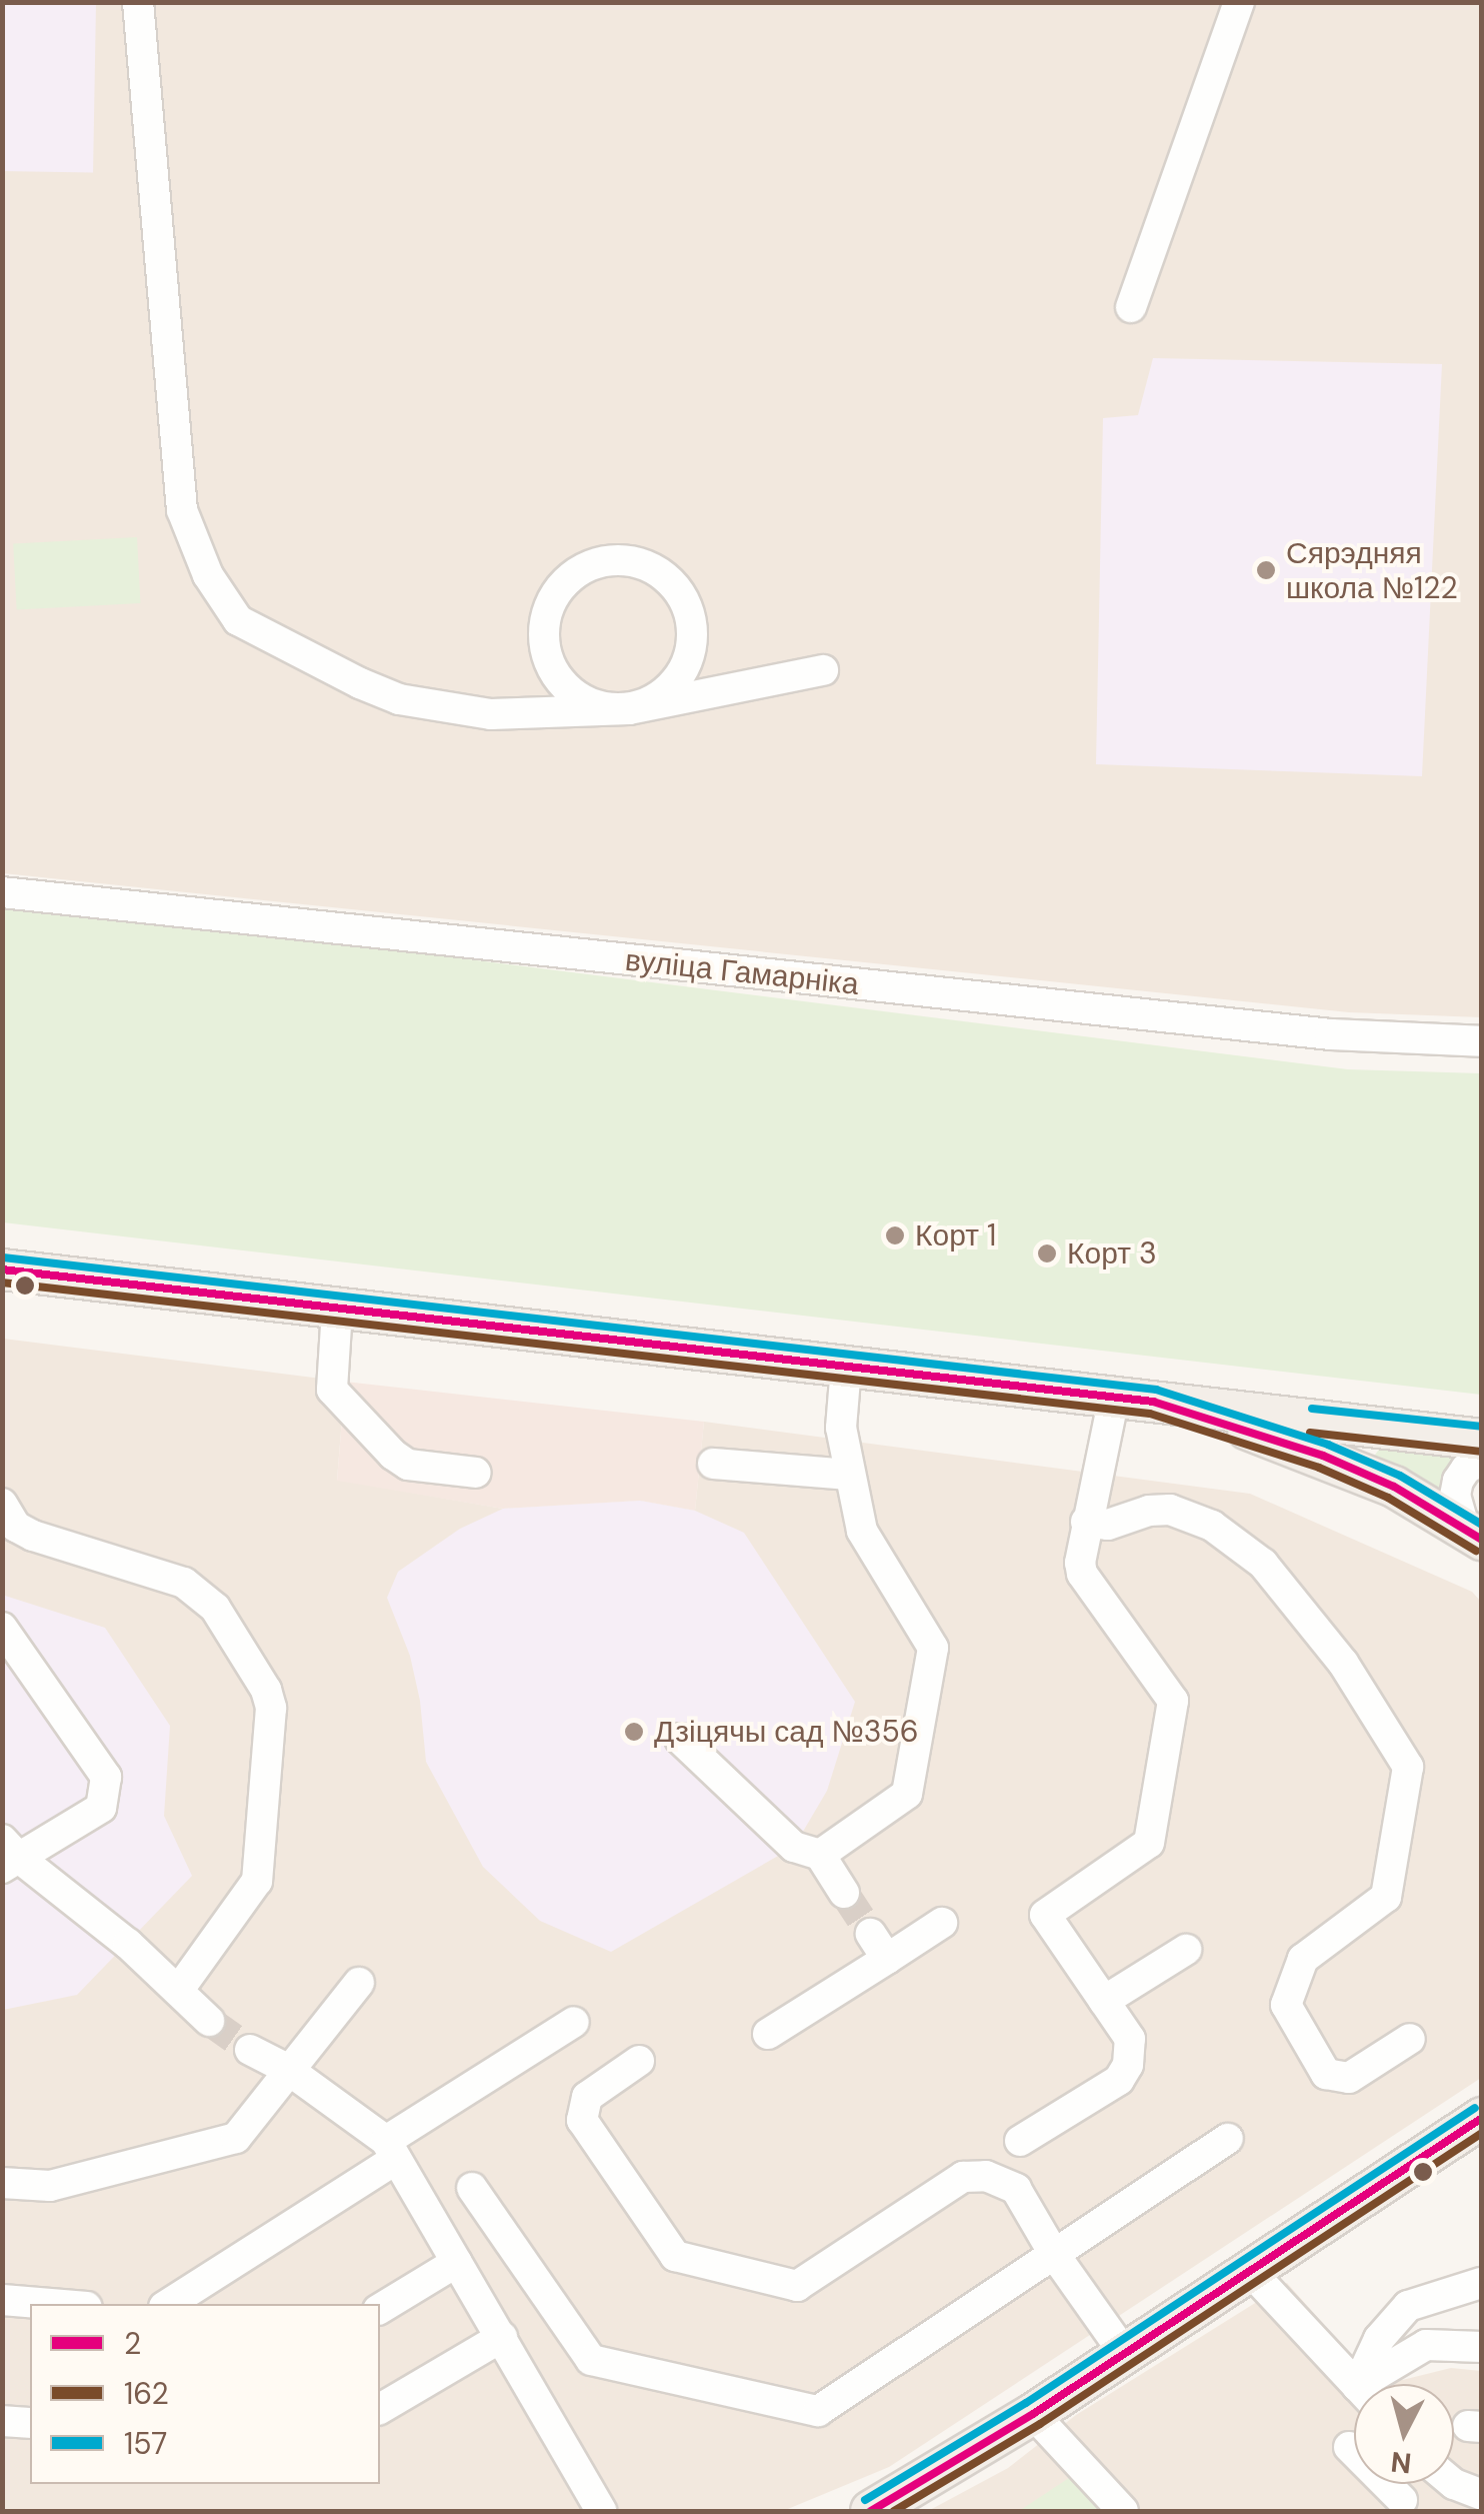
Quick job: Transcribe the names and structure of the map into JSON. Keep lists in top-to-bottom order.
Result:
{
  "streets": {
    "street": ["вуліца Гамарніка"]
  },
  "places": [
    "Сярэдняя школа №122",
    "Корт 1",
    "Корт 3",
    "Дзіцячы сад №356"
  ],
  "lines": ["transit line 157", "transit line 2", "transit line 162"],
  "legend": ["2", "162", "157"],
  "north": "bottom"
}
